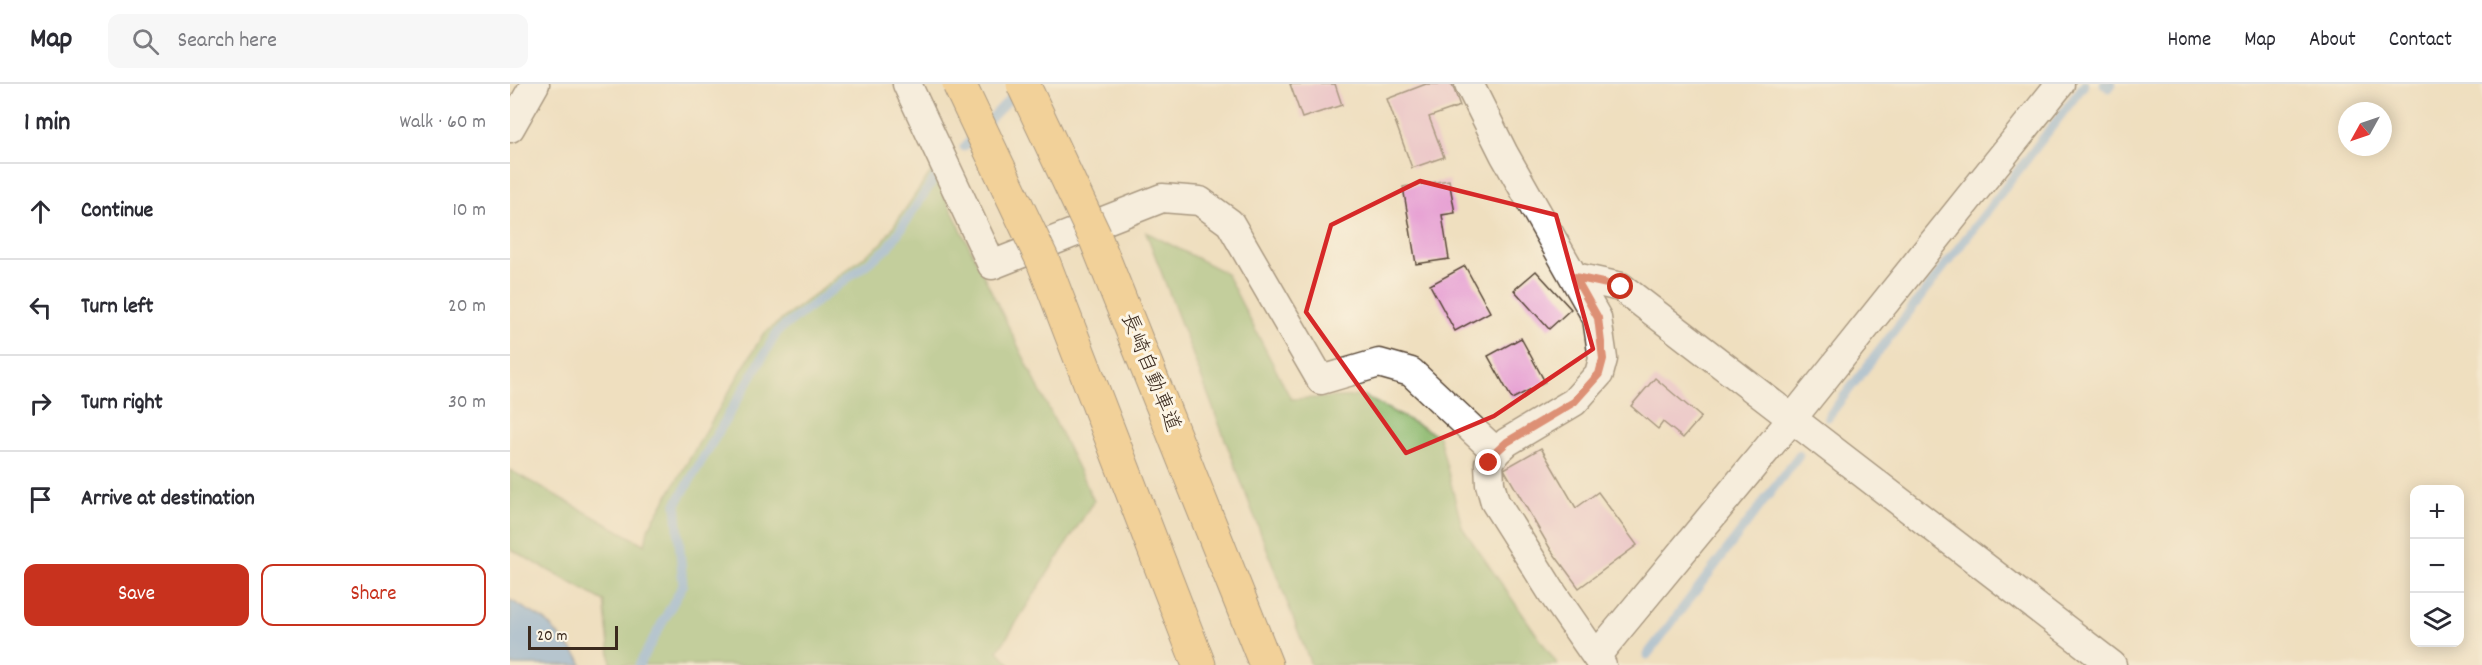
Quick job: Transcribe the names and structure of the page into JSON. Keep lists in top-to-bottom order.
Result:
{
  "streets": {
    "highway": ["長崎自動車道"]
  },
  "scale_bar": "20 m",
  "north": "bottom left",
  "page": {
    "header": "Map",
    "search": "Search here",
    "nav": [
      "Home",
      "Map",
      "About",
      "Contact"
    ],
    "heading": ["1 min", "Walk · 60 m"],
    "list": [
      ["Continue", "10 m"],
      ["Turn left", "20 m"],
      ["Turn right", "30 m"],
      "Arrive at destination"
    ],
    "map_buttons": ["+", "−"],
    "buttons": ["Save", "Share"],
    "scale": "20 m"
  }
}
